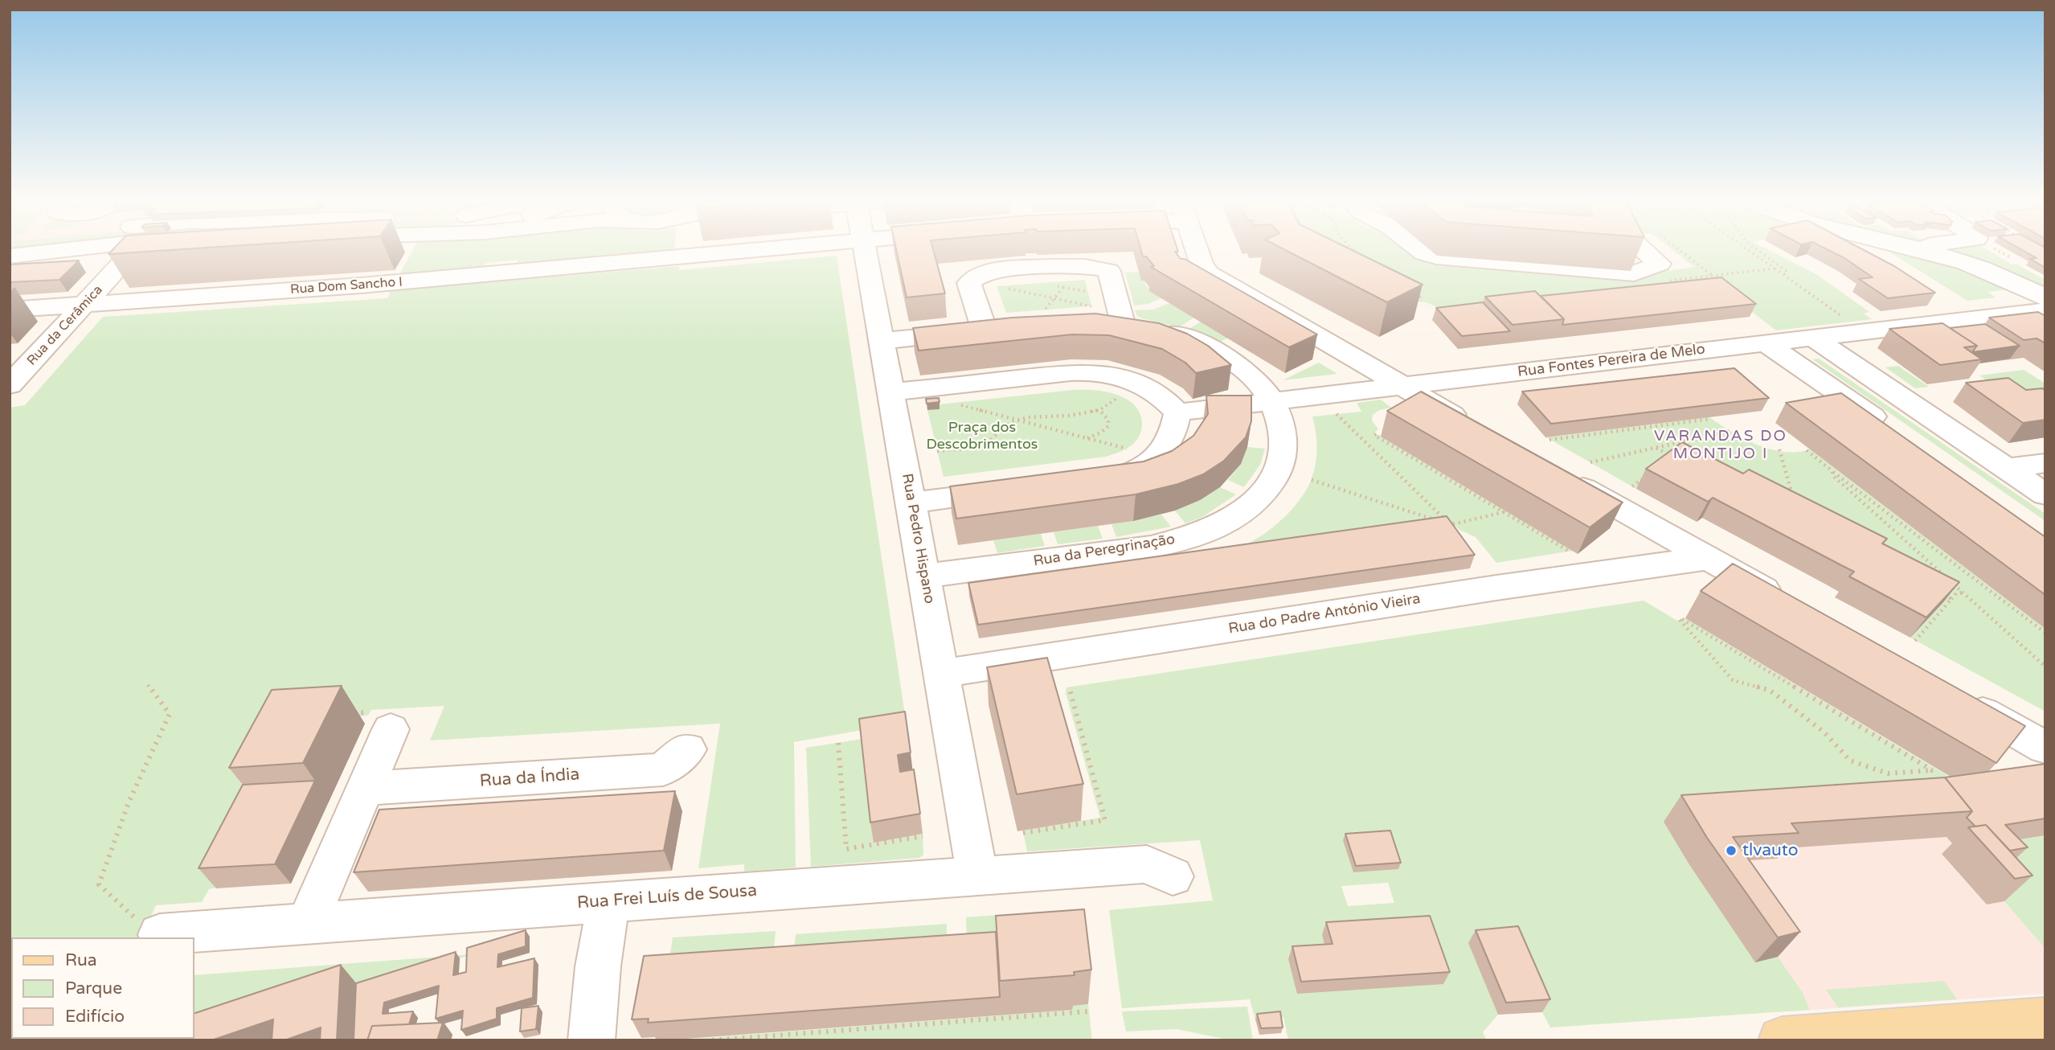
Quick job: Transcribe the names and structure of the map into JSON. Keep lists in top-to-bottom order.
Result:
{
  "streets": {
    "street": [
      "Rua Dom Sancho I",
      "Rua da Cerâmica",
      "Rua Fontes Pereira de Melo",
      "Rua Pedro Hispano",
      "Rua da Peregrinação",
      "Rua do Padre António Vieira",
      "Rua da Índia",
      "Rua Frei Luís de Sousa"
    ]
  },
  "crossings": [
    ["Rua Dom Sancho I", "Rua da Cerâmica"],
    ["Rua Fontes Pereira de Melo", "Rua da Peregrinação"],
    ["Rua Pedro Hispano", "Rua da Peregrinação"],
    ["Rua Pedro Hispano", "Rua do Padre António Vieira"],
    ["Rua Pedro Hispano", "Rua Frei Luís de Sousa"]
  ],
  "districts": ["VARANDAS DO MONTIJO I"],
  "parks": ["Praça dos Descobrimentos"],
  "places": ["tlvauto"],
  "legend": ["Rua", "Parque", "Edifício"]
}
